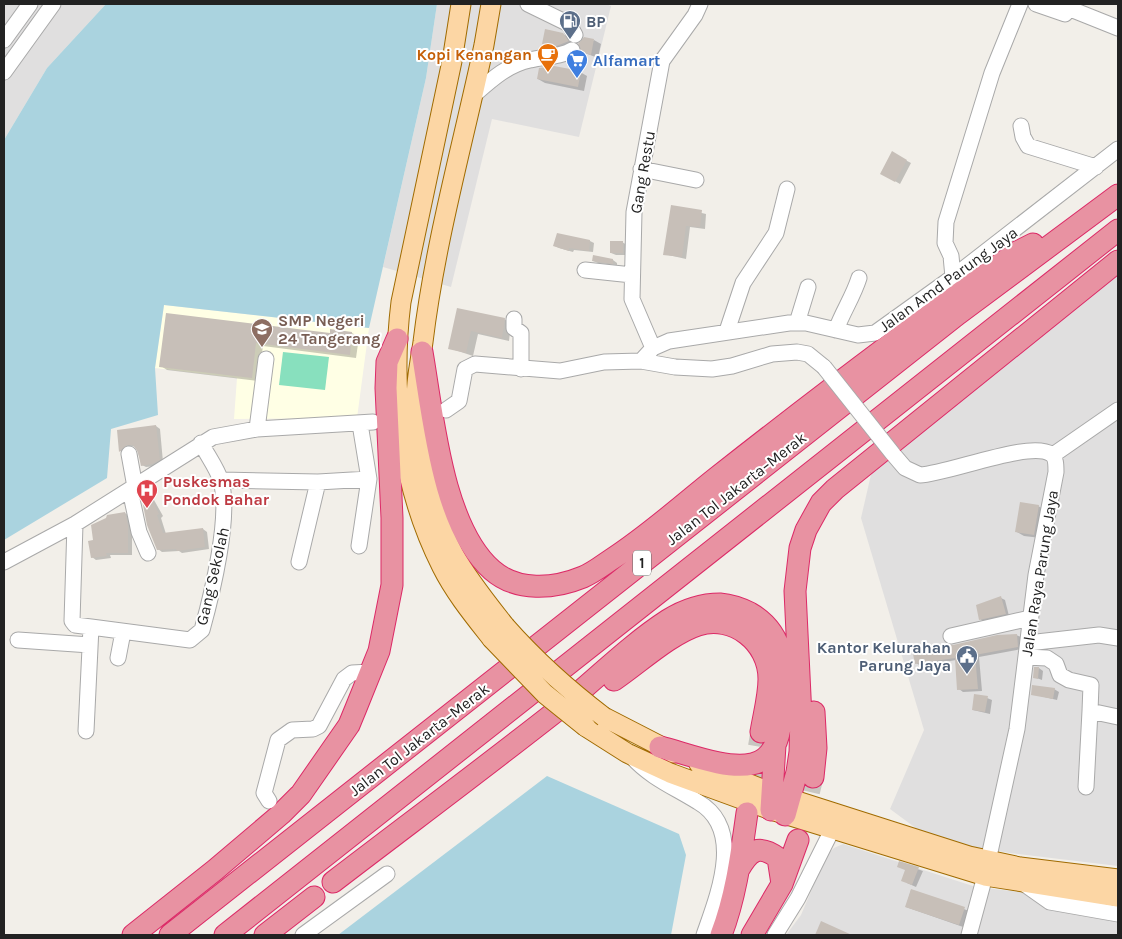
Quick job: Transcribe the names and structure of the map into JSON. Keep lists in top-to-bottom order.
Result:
{
  "streets": {
    "highway": ["Jalan Tol Jakarta–Merak", "1"],
    "street": [
      "Gang Restu",
      "Jalan Amd Parung Jaya",
      "Jalan Raya Parung Jaya",
      "Gang Sekolah"
    ]
  },
  "crossings": [
    ["Gang Restu", "Jalan Amd Parung Jaya"]
  ],
  "places": {
    "fuel station": ["BP"],
    "cafe": ["Kopi Kenangan"],
    "supermarket": ["Alfamart"],
    "school or university": ["SMP Negeri 24 Tangerang"],
    "hospital": ["Puskesmas Pondok Bahar"],
    "public building": ["Kantor Kelurahan Parung Jaya"]
  }
}
